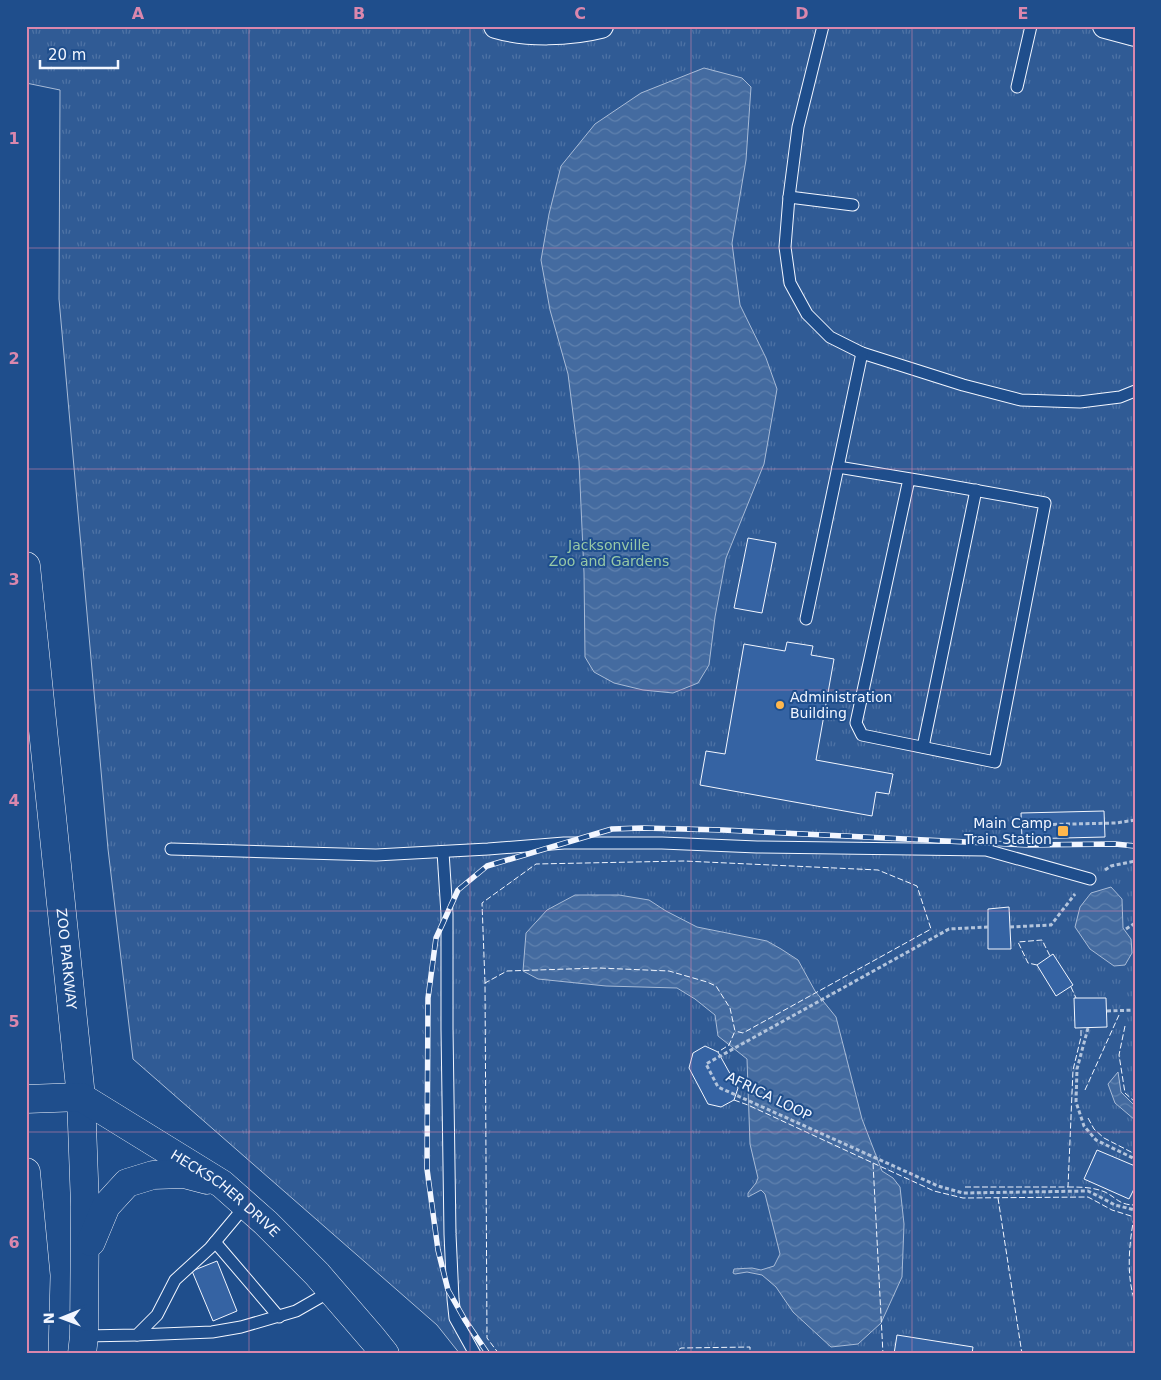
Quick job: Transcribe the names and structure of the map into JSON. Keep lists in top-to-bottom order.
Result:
{
  "streets": {
    "main road": ["ZOO PARKWAY", "HECKSCHER DRIVE"],
    "path": ["AFRICA LOOP"]
  },
  "crossings": [
    ["ZOO PARKWAY", "HECKSCHER DRIVE"]
  ],
  "parks": ["Jacksonville Zoo and Gardens"],
  "places": {
    "other": ["Administration Building"],
    "transit": ["Main Camp Train Station"]
  },
  "scale_bar": "20 m",
  "north": "left",
  "grid": {
    "columns": [
      "A",
      "B",
      "C",
      "D",
      "E"
    ],
    "rows": [
      "1",
      "2",
      "3",
      "4",
      "5",
      "6"
    ]
  }
}
